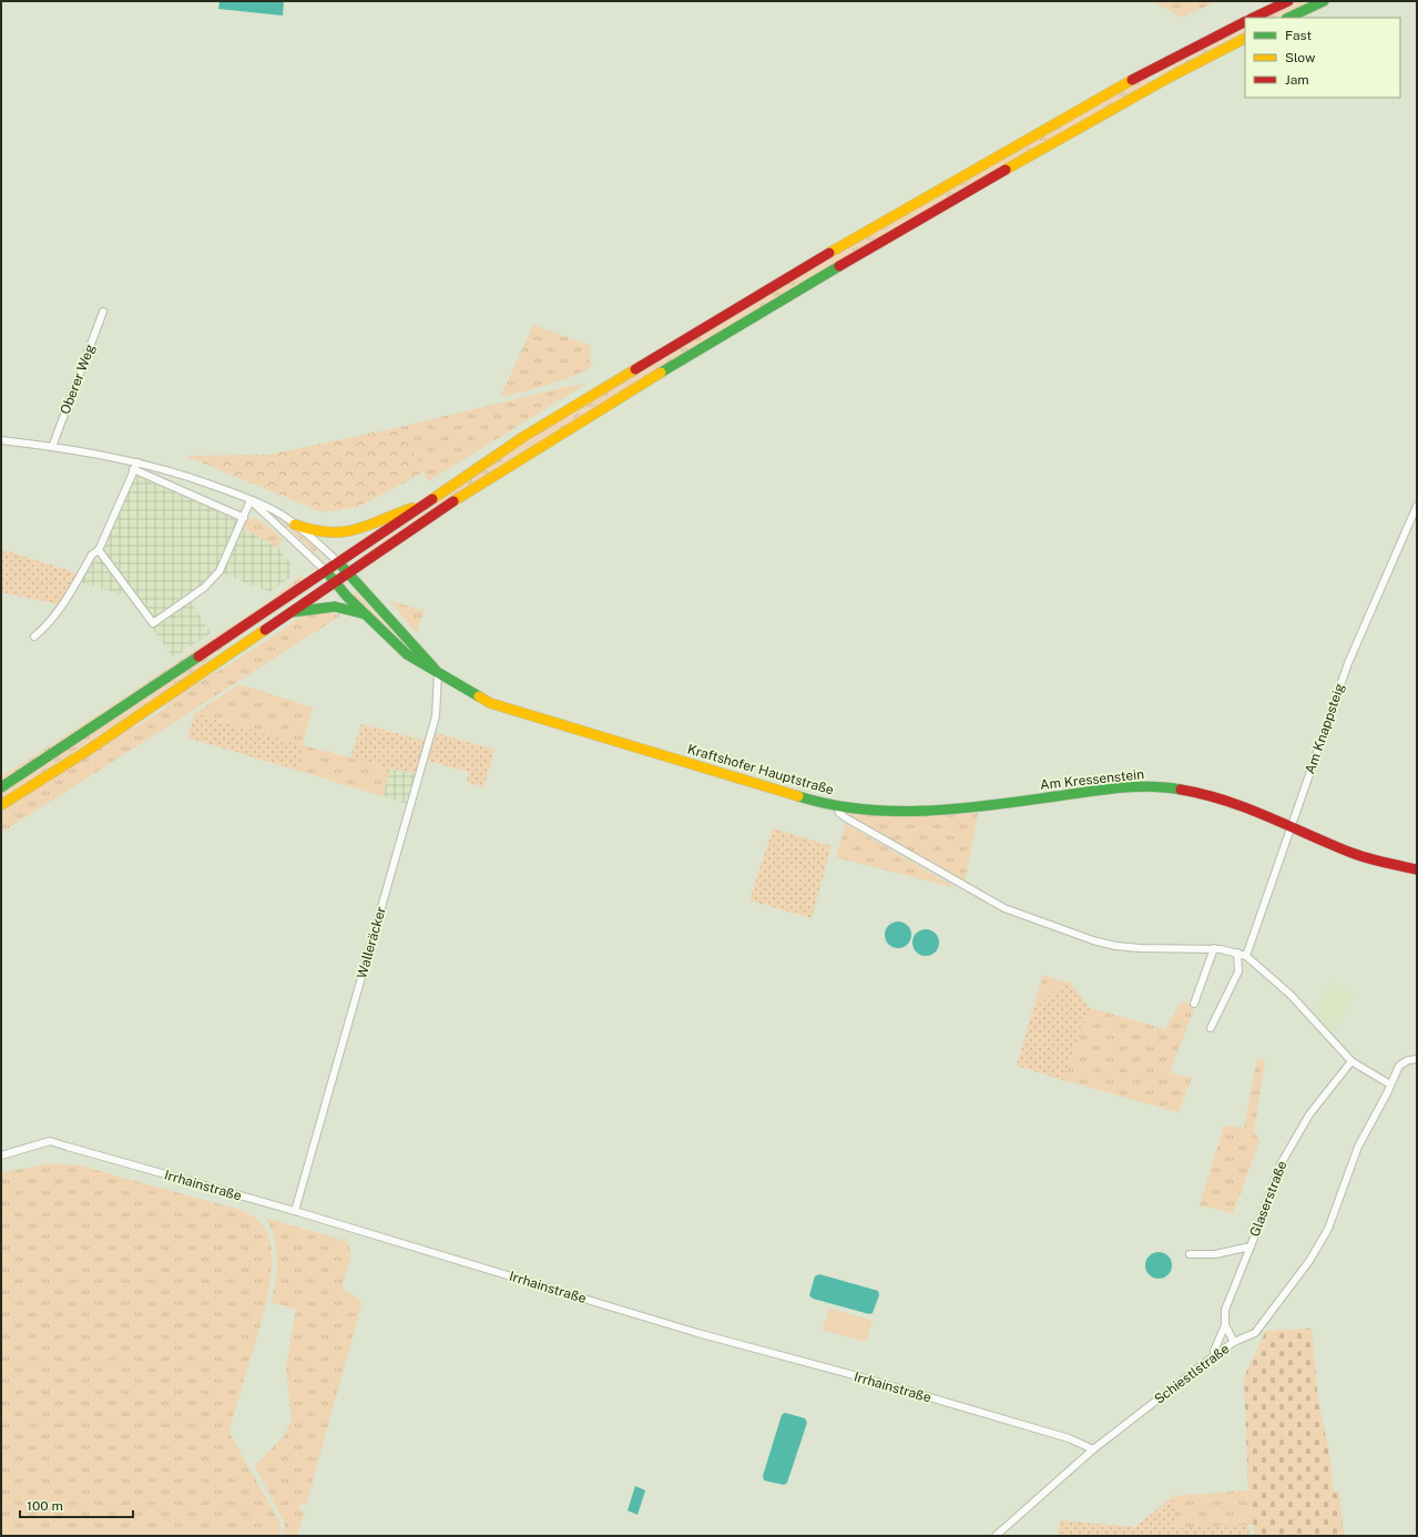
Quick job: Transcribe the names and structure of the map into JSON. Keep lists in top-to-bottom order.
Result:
{
  "streets": {
    "main road": ["Kraftshofer Hauptstraße", "Am Kressenstein"],
    "street": [
      "Oberer Weg",
      "Am Knappsteig",
      "Walleräcker",
      "Irrhainstraße",
      "Glaserstraße",
      "Schiestlstraße"
    ]
  },
  "crossings": [
    ["Am Knappsteig", "Kraftshofer Hauptstraße"],
    ["Am Knappsteig", "Am Kressenstein"],
    ["Kraftshofer Hauptstraße", "Am Kressenstein"],
    ["Kraftshofer Hauptstraße", "Walleräcker"],
    ["Kraftshofer Hauptstraße", "Glaserstraße"],
    ["Kraftshofer Hauptstraße", "Schiestlstraße"],
    ["Walleräcker", "Irrhainstraße"],
    ["Irrhainstraße", "Schiestlstraße"],
    ["Glaserstraße", "Schiestlstraße"]
  ],
  "legend": ["Fast", "Slow", "Jam"],
  "scale_bar": "100 m"
}
